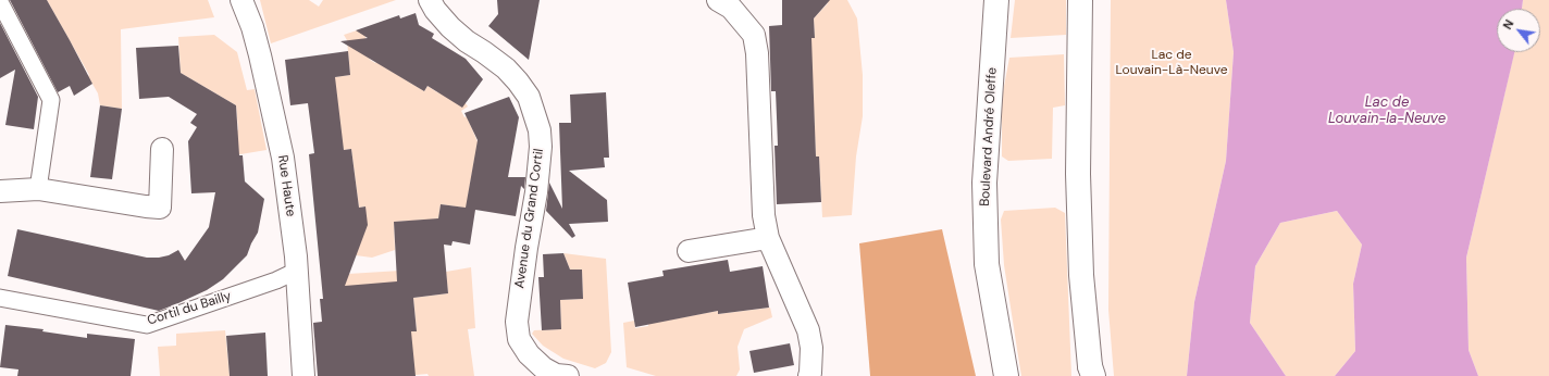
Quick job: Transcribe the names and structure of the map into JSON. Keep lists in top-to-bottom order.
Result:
{
  "streets": {
    "main road": ["Boulevard André Oleffe"],
    "street": ["Rue Haute", "Avenue du Grand Cortil", "Cortil du Bailly"]
  },
  "crossings": [
    ["Rue Haute", "Cortil du Bailly"]
  ],
  "water": ["Lac de Louvain-la-Neuve"],
  "parks": ["Lac de Louvain-Là-Neuve"],
  "north": "top left"
}
